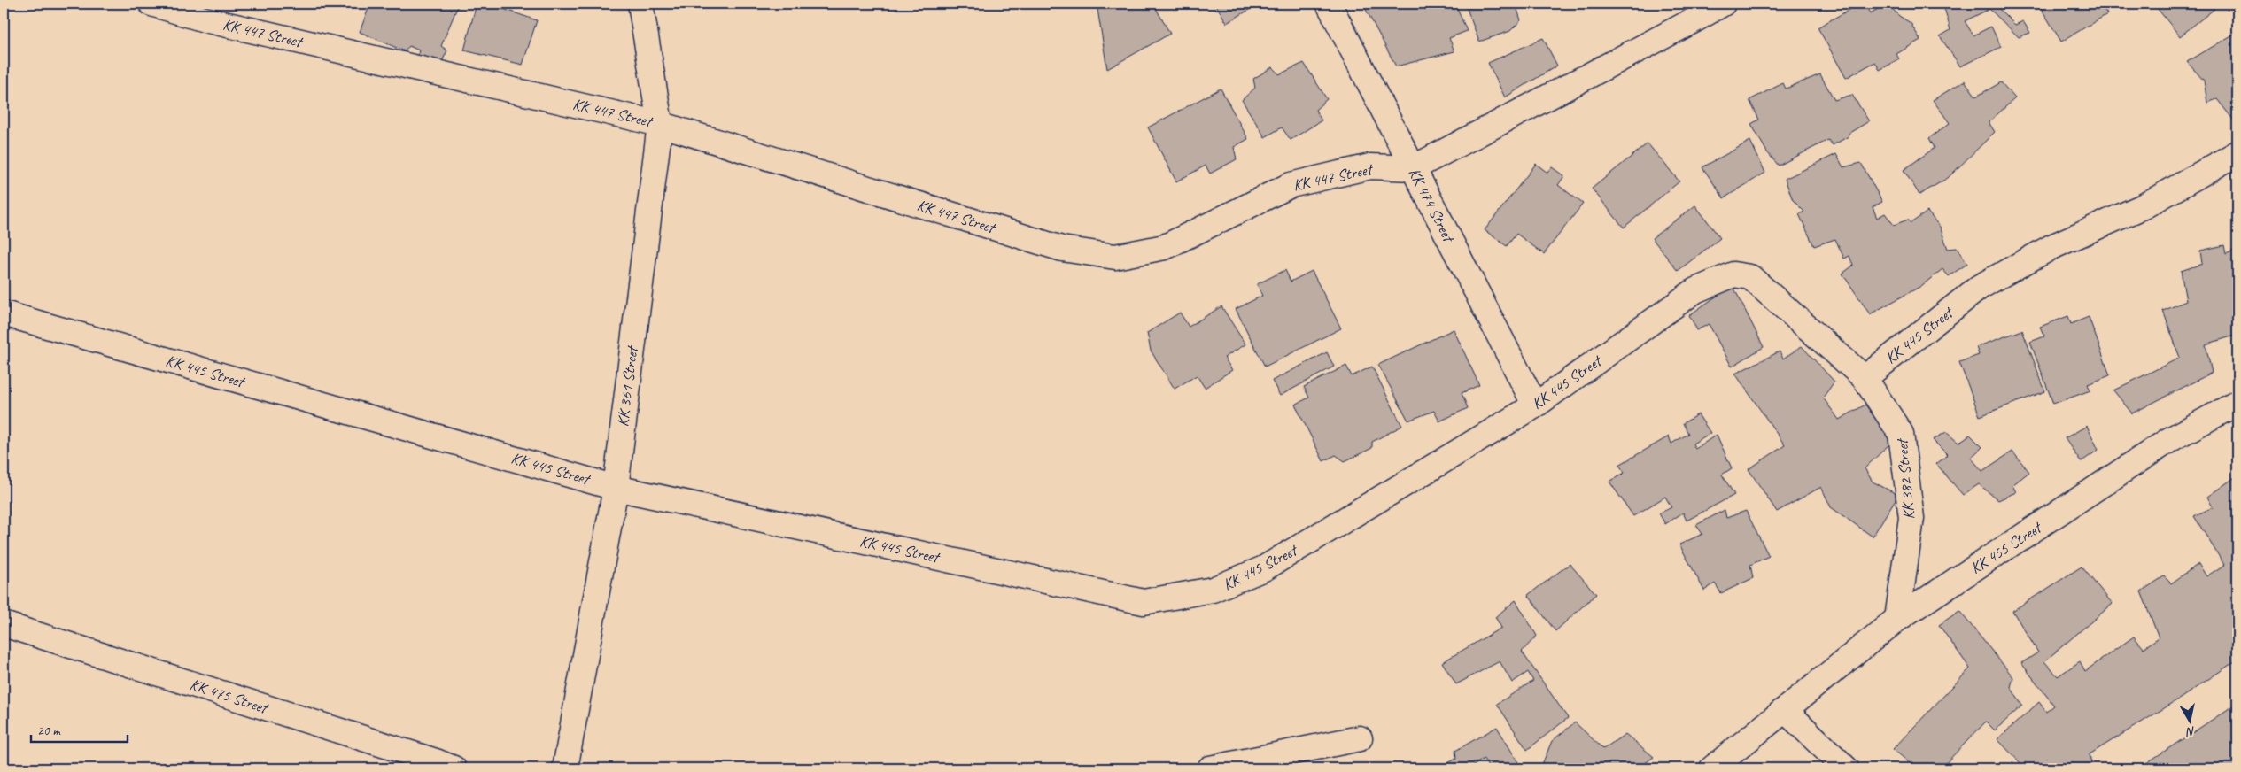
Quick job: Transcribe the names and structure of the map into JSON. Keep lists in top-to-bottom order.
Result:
{
  "streets": {
    "street": [
      "KK 447 Street",
      "KK 474 Street",
      "KK 445 Street",
      "KK 361 Street",
      "KK 382 Street",
      "KK 455 Street",
      "KK 475 Street"
    ]
  },
  "crossings": [
    ["KK 447 Street", "KK 474 Street"],
    ["KK 447 Street", "KK 361 Street"],
    ["KK 474 Street", "KK 445 Street"],
    ["KK 445 Street", "KK 361 Street"],
    ["KK 445 Street", "KK 382 Street"],
    ["KK 382 Street", "KK 455 Street"]
  ],
  "scale_bar": "20 m",
  "north": "bottom"
}
